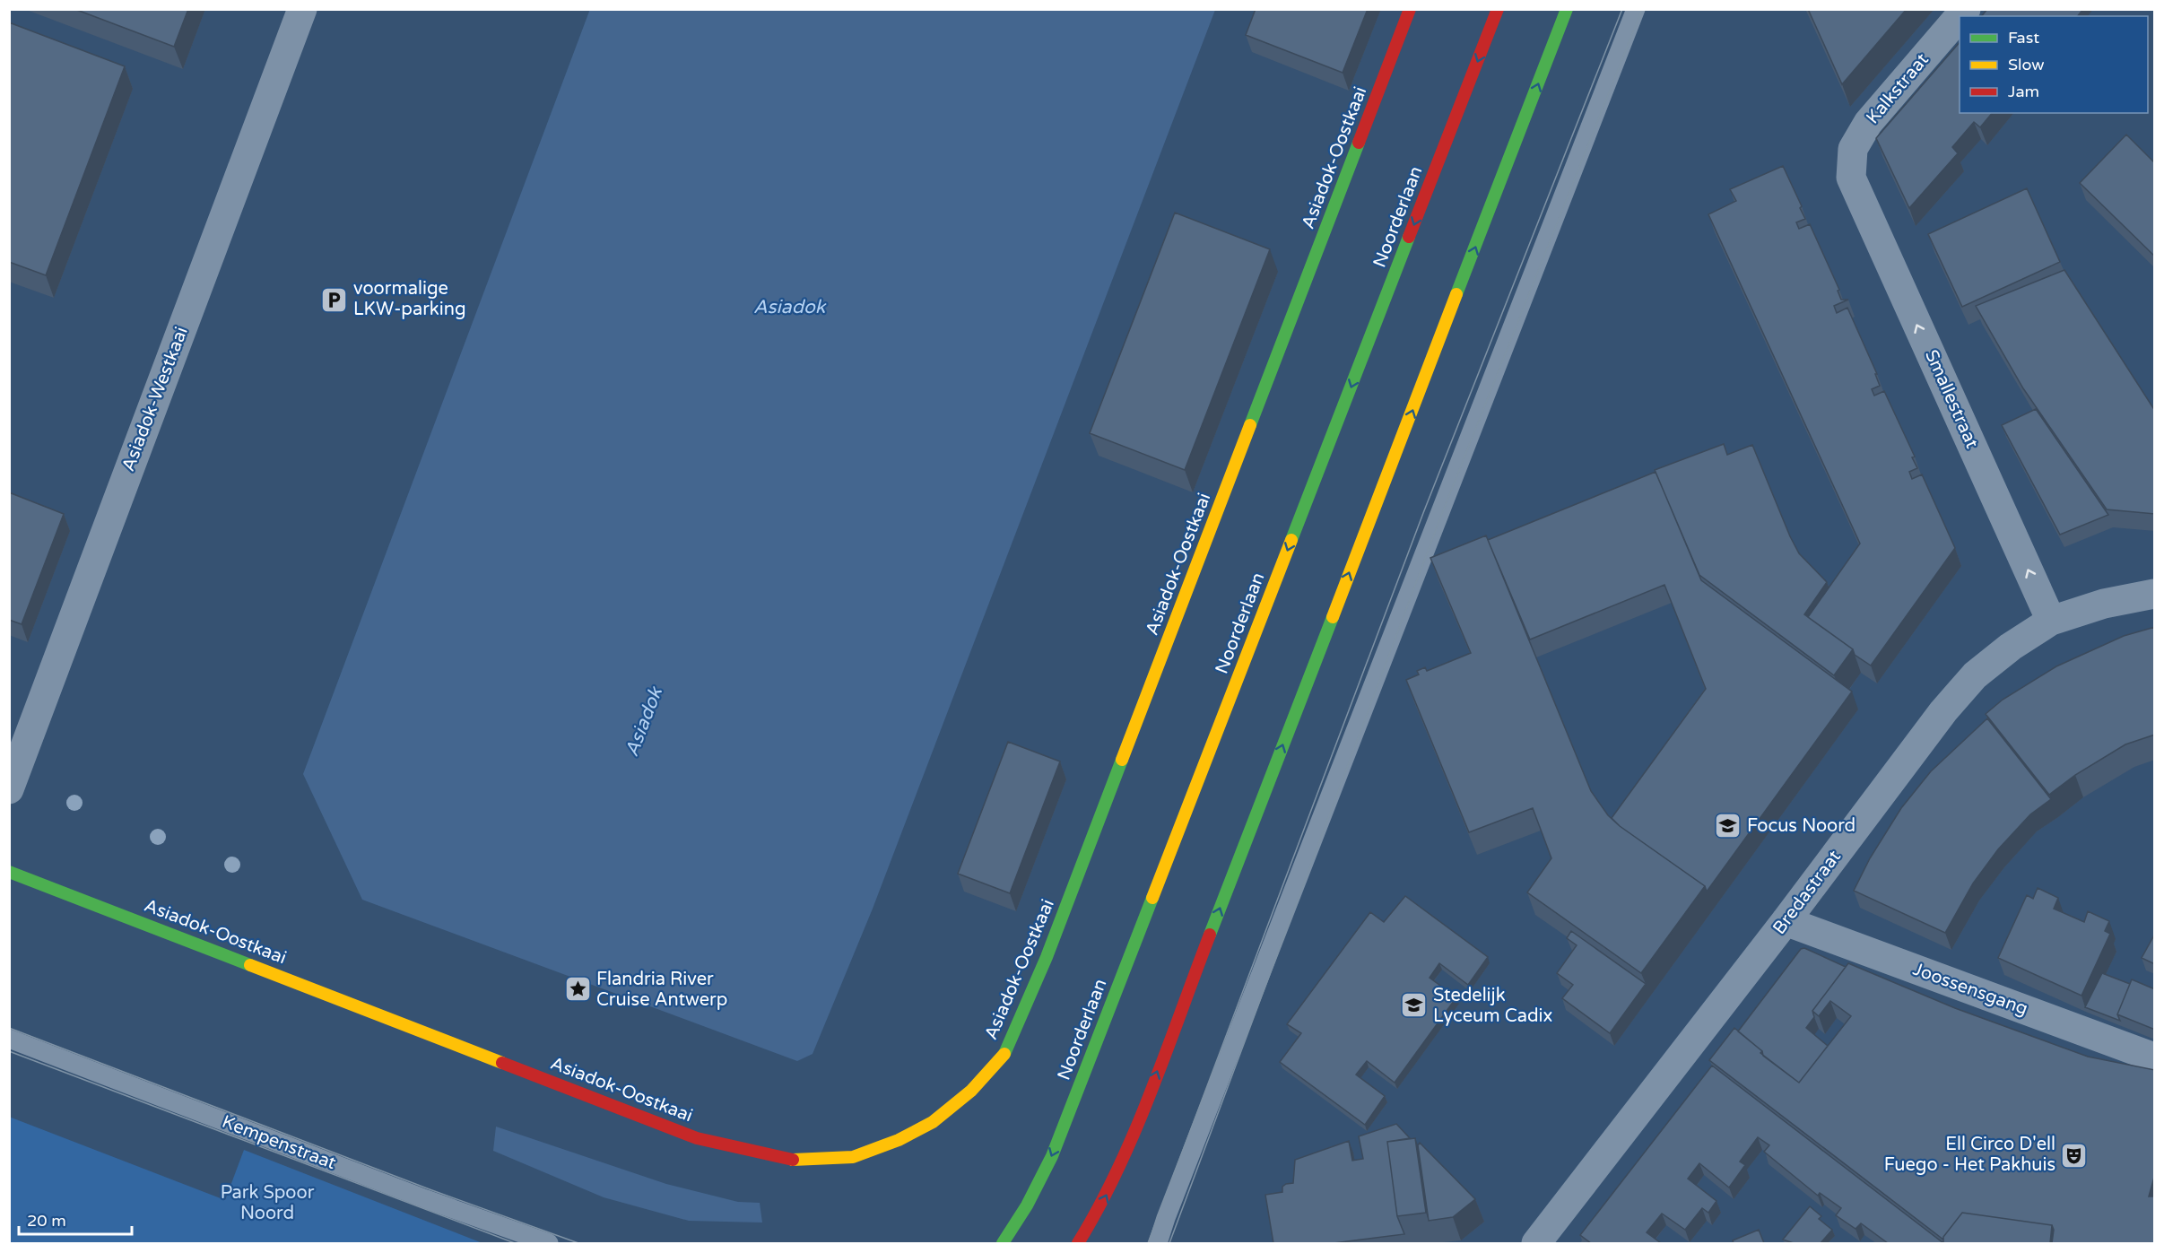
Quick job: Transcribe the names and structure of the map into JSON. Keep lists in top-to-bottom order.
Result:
{
  "streets": {
    "main road": ["Asiadok-Oostkaai", "Noorderlaan"],
    "street": [
      "Kalkstraat",
      "Asiadok-Westkaai",
      "Smallestraat",
      "Bredastraat",
      "Joossensgang"
    ],
    "lane": ["Kempenstraat"]
  },
  "crossings": [
    ["Kalkstraat", "Smallestraat"],
    ["Smallestraat", "Bredastraat"],
    ["Bredastraat", "Joossensgang"]
  ],
  "one_way": ["Smallestraat"],
  "water": ["Asiadok"],
  "parks": ["Park Spoor Noord"],
  "places": {
    "parking": ["voormalige LKW-parking"],
    "school or university": ["Focus Noord", "Stedelijk Lyceum Cadix"],
    "place": ["Flandria River Cruise Antwerp"],
    "theatre": ["Ell Circo D'ell Fuego - Het Pakhuis"]
  },
  "legend": ["Fast", "Slow", "Jam"],
  "scale_bar": "20 m"
}
